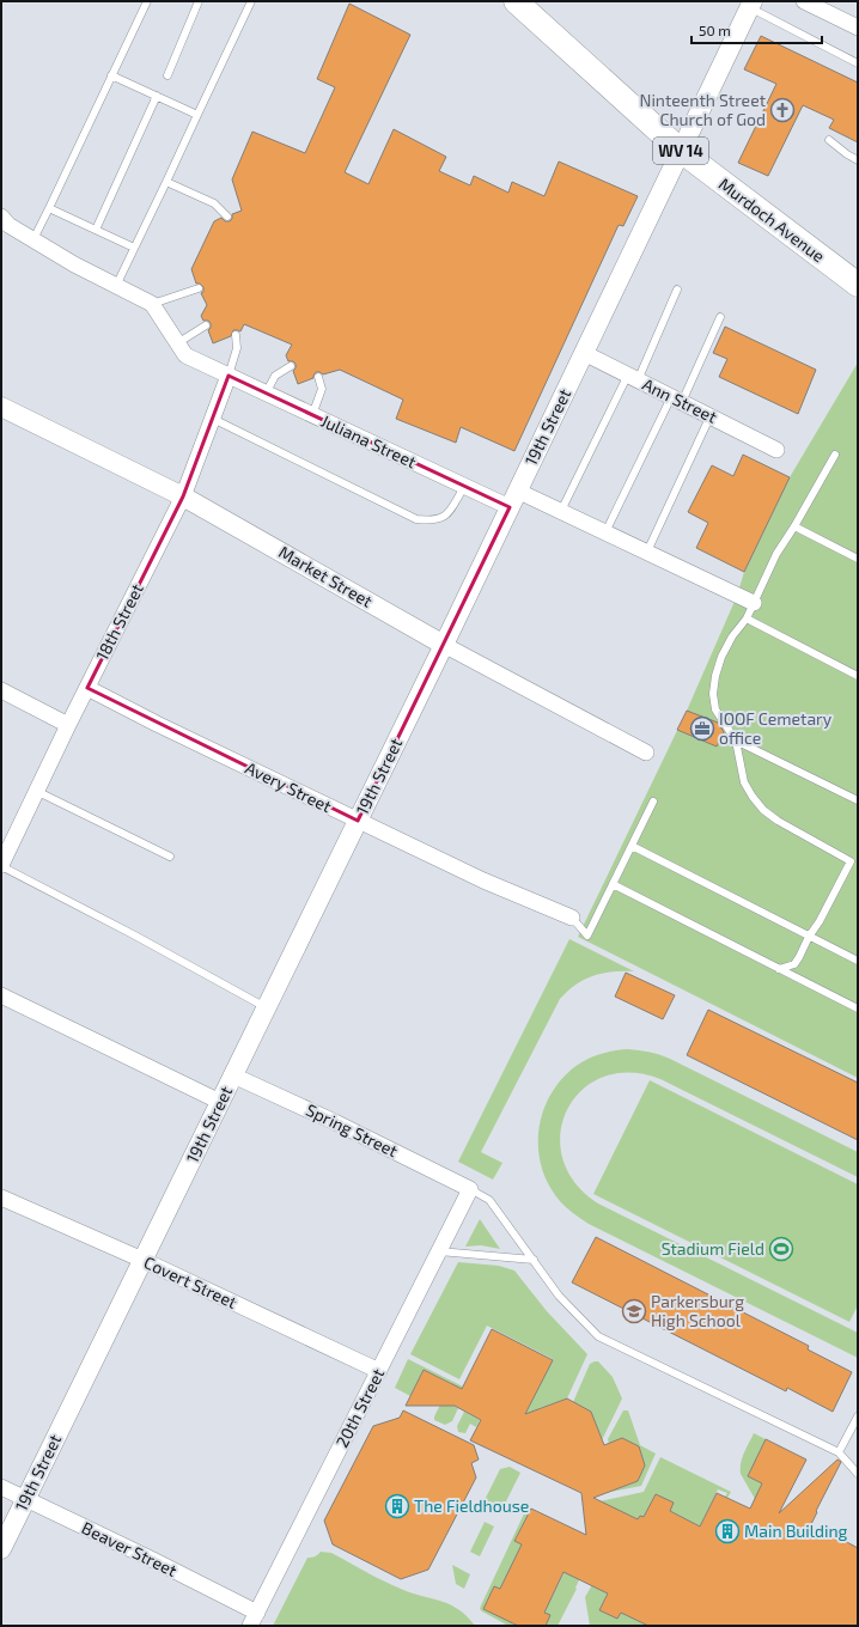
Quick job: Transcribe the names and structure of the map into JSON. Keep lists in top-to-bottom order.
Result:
{
  "streets": {
    "main road": ["WV 14", "Murdoch Avenue"],
    "street": [
      "Ann Street",
      "19th Street",
      "Juliana Street",
      "Market Street",
      "18th Street",
      "Avery Street",
      "Spring Street",
      "Covert Street",
      "20th Street",
      "Beaver Street"
    ]
  },
  "crossings": [
    ["Murdoch Avenue", "19th Street"],
    ["Ann Street", "19th Street"],
    ["19th Street", "Juliana Street"],
    ["19th Street", "Market Street"],
    ["19th Street", "Avery Street"],
    ["19th Street", "Spring Street"],
    ["19th Street", "Covert Street"],
    ["19th Street", "Beaver Street"],
    ["Juliana Street", "18th Street"],
    ["Market Street", "18th Street"],
    ["18th Street", "Avery Street"],
    ["Spring Street", "20th Street"],
    ["Covert Street", "20th Street"],
    ["20th Street", "Beaver Street"]
  ],
  "places": {
    "church": ["Ninteenth Street Church of God"],
    "office": ["IOOF Cemetary office"],
    "sports": ["Stadium Field"],
    "school or university": ["Parkersburg High School"],
    "building": ["The Fieldhouse", "Main Building"]
  },
  "scale_bar": "50 m"
}
